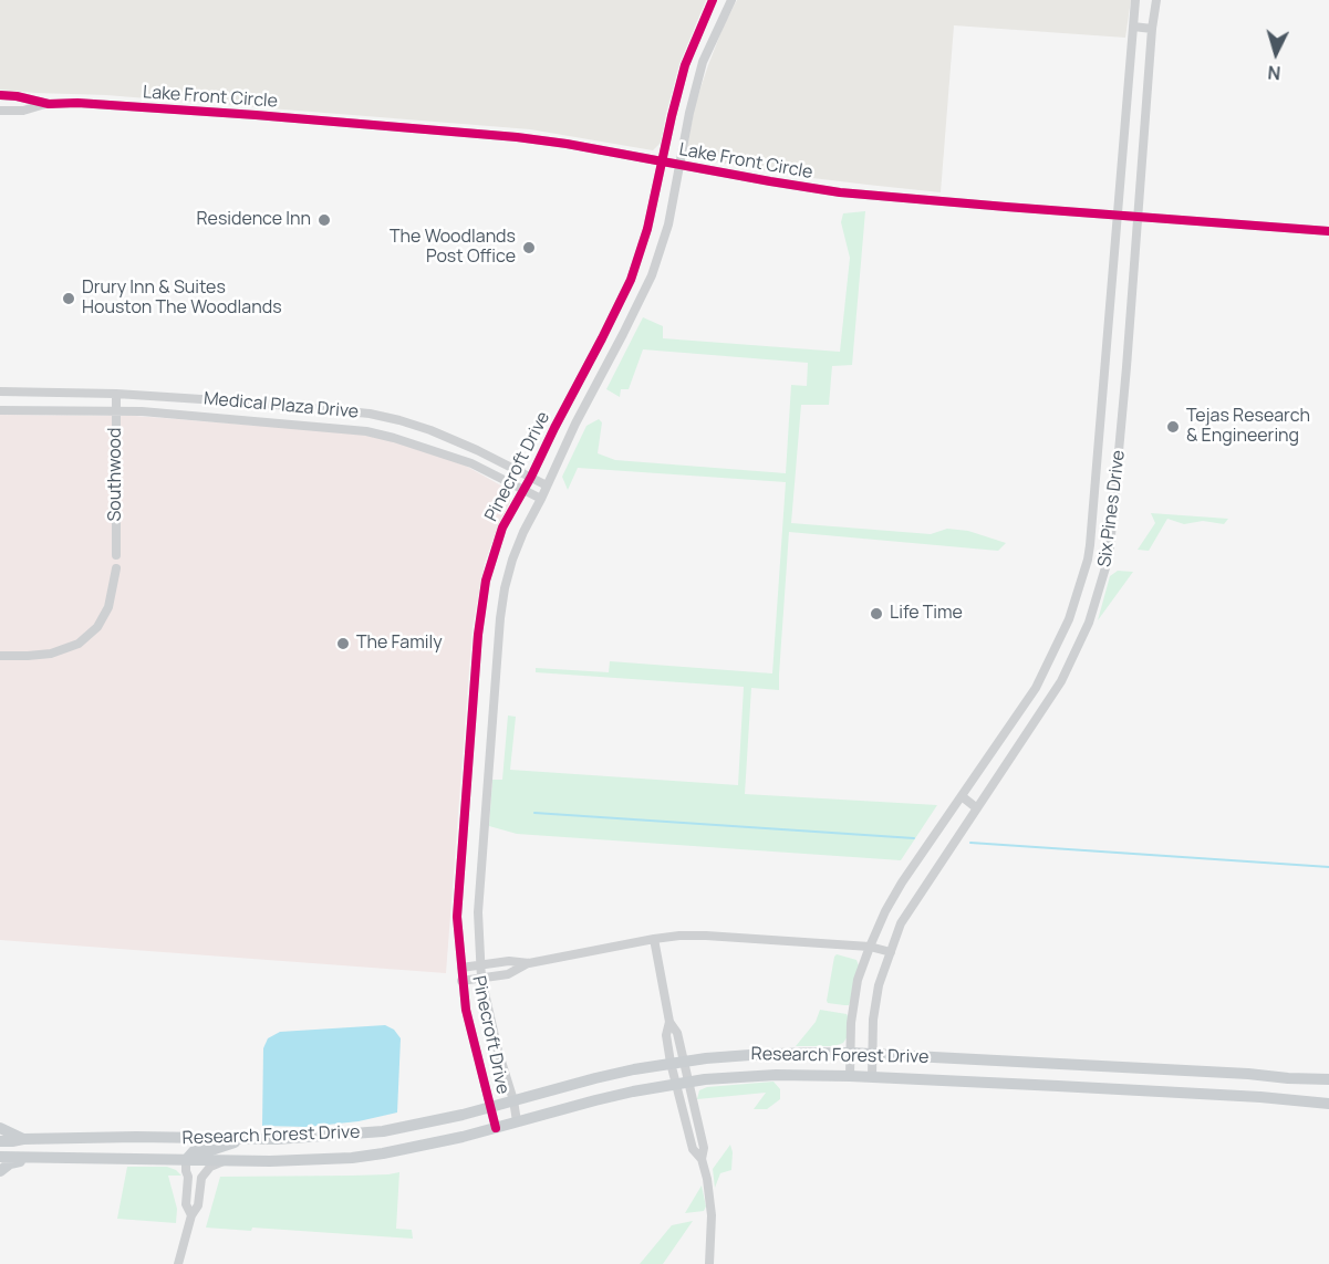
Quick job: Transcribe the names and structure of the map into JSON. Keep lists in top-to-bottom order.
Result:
{
  "streets": {
    "main road": ["Research Forest Drive"],
    "street": [
      "Lake Front Circle",
      "Medical Plaza Drive",
      "Pinecroft Drive",
      "Southwood",
      "Six Pines Drive"
    ]
  },
  "crossings": [
    ["Lake Front Circle", "Pinecroft Drive"],
    ["Lake Front Circle", "Six Pines Drive"],
    ["Medical Plaza Drive", "Pinecroft Drive"],
    ["Medical Plaza Drive", "Southwood"],
    ["Pinecroft Drive", "Research Forest Drive"],
    ["Six Pines Drive", "Research Forest Drive"]
  ],
  "places": [
    "Residence Inn",
    "The Woodlands Post Office",
    "Drury Inn & Suites Houston The Woodlands",
    "Tejas Research & Engineering",
    "Life Time",
    "The Family"
  ],
  "north": "bottom"
}
